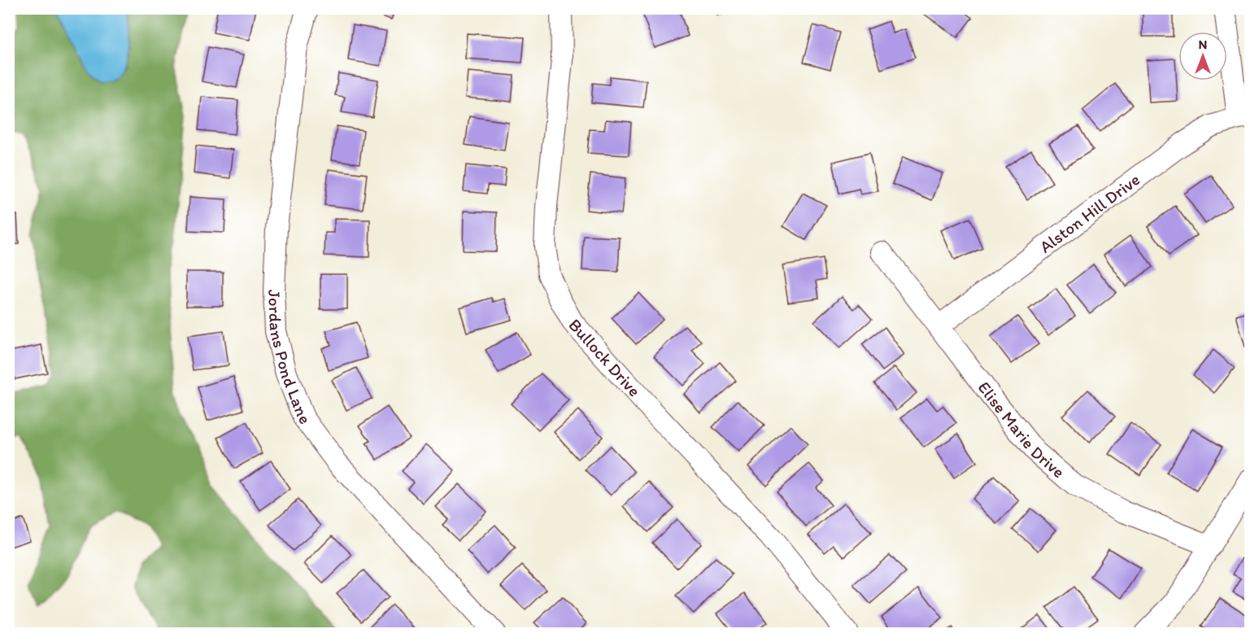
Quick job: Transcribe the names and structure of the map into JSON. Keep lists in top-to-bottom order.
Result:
{
  "streets": {
    "street": [
      "Alston Hill Drive",
      "Jordans Pond Lane",
      "Bullock Drive",
      "Elise Marie Drive"
    ]
  },
  "crossings": [
    ["Alston Hill Drive", "Elise Marie Drive"]
  ],
  "north": "top"
}
